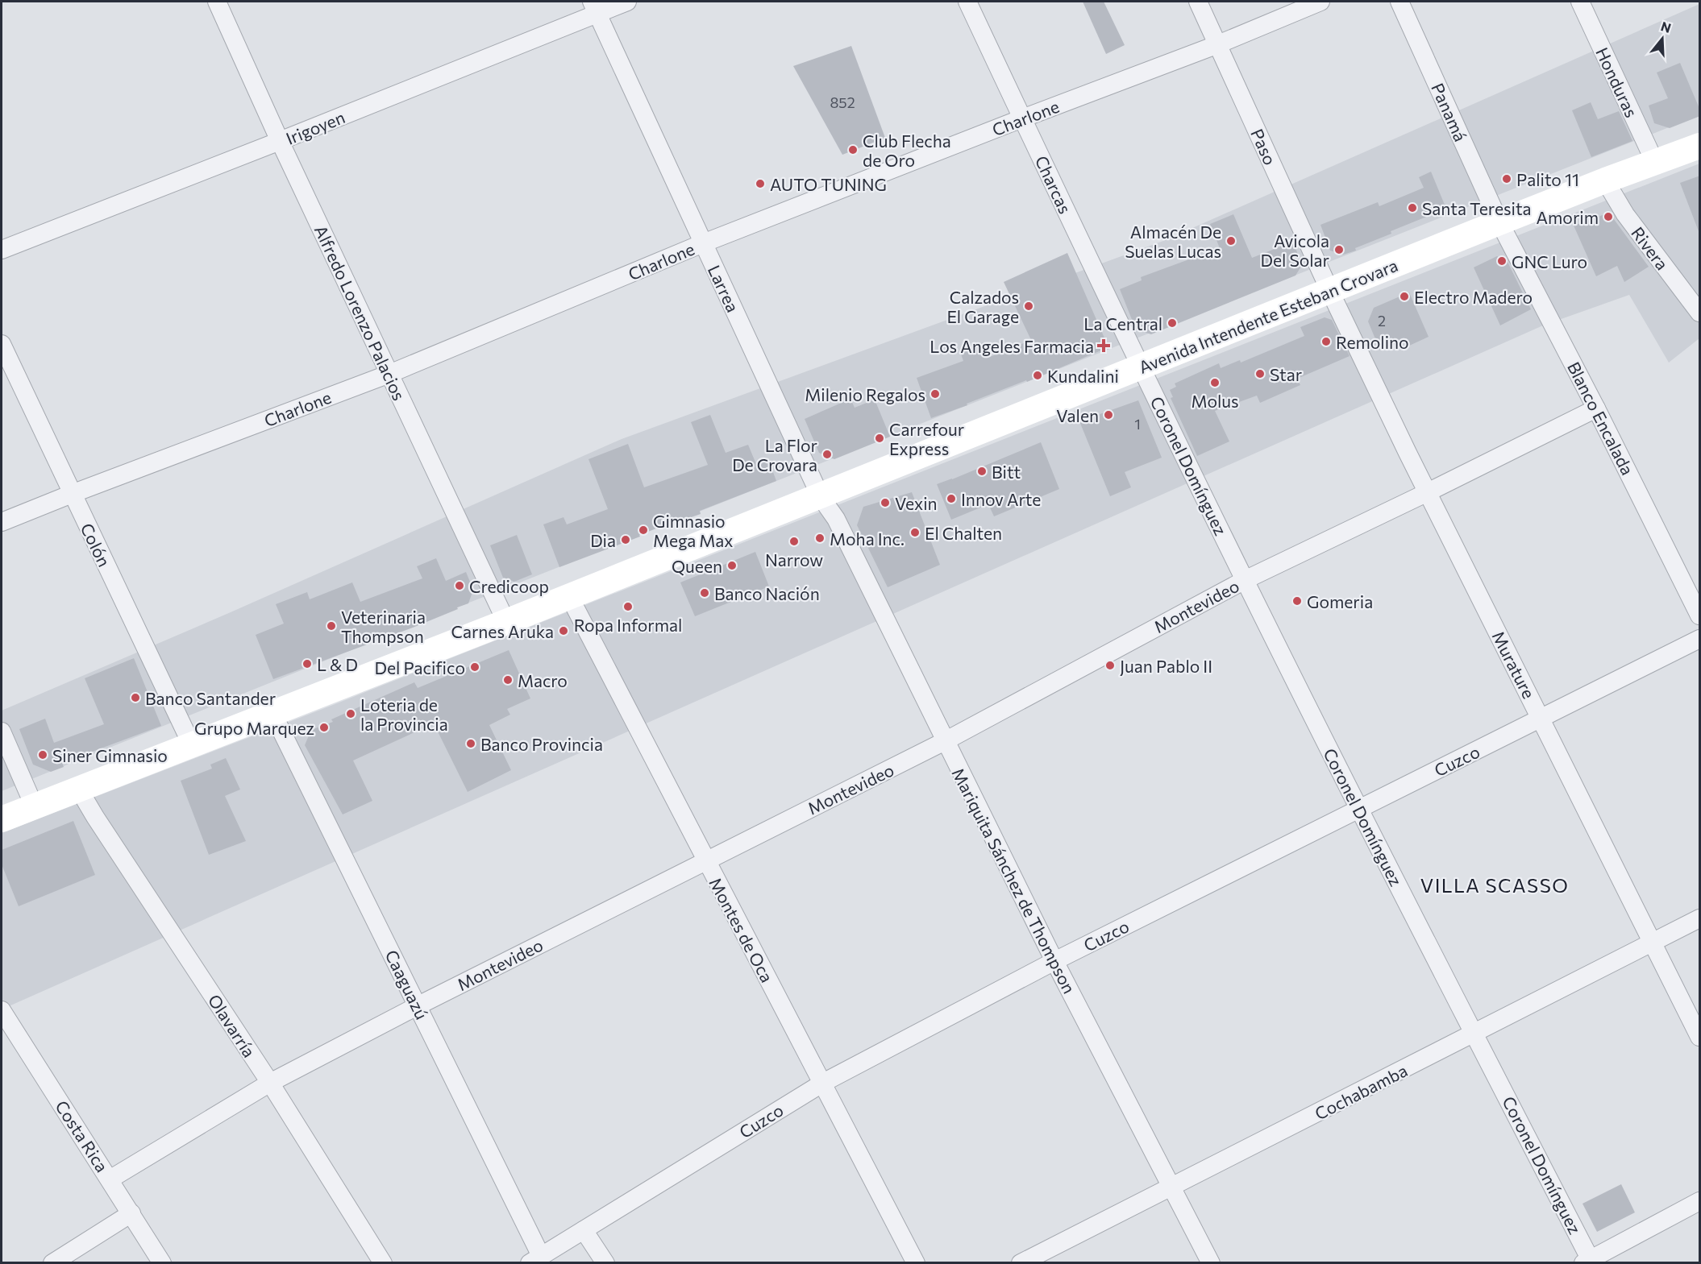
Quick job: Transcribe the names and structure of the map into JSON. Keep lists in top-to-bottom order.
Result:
{
  "streets": {
    "main road": ["Avenida Intendente Esteban Crovara"],
    "street": [
      "Honduras",
      "Panamá",
      "Charlone",
      "Irigoyen",
      "Paso",
      "Charcas",
      "Rivera",
      "Larrea",
      "Alfredo Lorenzo Palacios",
      "Blanco Encalada",
      "Coronel Domínguez",
      "Colón",
      "Montevideo",
      "Murature",
      "Cuzco",
      "Mariquita Sánchez de Thompson",
      "Montes de Oca",
      "Caaguazú",
      "Olavarría",
      "Cochabamba",
      "Costa Rica"
    ]
  },
  "crossings": [
    ["Honduras", "Avenida Intendente Esteban Crovara"],
    ["Panamá", "Avenida Intendente Esteban Crovara"],
    ["Panamá", "Blanco Encalada"],
    ["Charlone", "Paso"],
    ["Charlone", "Charcas"],
    ["Charlone", "Larrea"],
    ["Charlone", "Alfredo Lorenzo Palacios"],
    ["Charlone", "Colón"],
    ["Irigoyen", "Larrea"],
    ["Irigoyen", "Alfredo Lorenzo Palacios"],
    ["Paso", "Avenida Intendente Esteban Crovara"],
    ["Paso", "Murature"],
    ["Charcas", "Avenida Intendente Esteban Crovara"],
    ["Charcas", "Coronel Domínguez"],
    ["Rivera", "Avenida Intendente Esteban Crovara"],
    ["Larrea", "Avenida Intendente Esteban Crovara"],
    ["Larrea", "Mariquita Sánchez de Thompson"],
    ["Alfredo Lorenzo Palacios", "Avenida Intendente Esteban Crovara"],
    ["Avenida Intendente Esteban Crovara", "Blanco Encalada"],
    ["Avenida Intendente Esteban Crovara", "Coronel Domínguez"],
    ["Avenida Intendente Esteban Crovara", "Colón"],
    ["Avenida Intendente Esteban Crovara", "Murature"],
    ["Avenida Intendente Esteban Crovara", "Mariquita Sánchez de Thompson"],
    ["Avenida Intendente Esteban Crovara", "Montes de Oca"],
    ["Avenida Intendente Esteban Crovara", "Caaguazú"],
    ["Avenida Intendente Esteban Crovara", "Olavarría"],
    ["Blanco Encalada", "Montevideo"],
    ["Coronel Domínguez", "Montevideo"],
    ["Coronel Domínguez", "Cuzco"],
    ["Coronel Domínguez", "Cochabamba"],
    ["Montevideo", "Murature"],
    ["Montevideo", "Mariquita Sánchez de Thompson"],
    ["Montevideo", "Montes de Oca"],
    ["Montevideo", "Caaguazú"],
    ["Montevideo", "Olavarría"],
    ["Montevideo", "Costa Rica"],
    ["Murature", "Cuzco"],
    ["Murature", "Cochabamba"],
    ["Cuzco", "Mariquita Sánchez de Thompson"],
    ["Cuzco", "Montes de Oca"],
    ["Cuzco", "Caaguazú"],
    ["Mariquita Sánchez de Thompson", "Cochabamba"]
  ],
  "districts": ["VILLA SCASSO"],
  "places": {
    "other": [
      "Club Flecha de Oro",
      "Palito 11",
      "AUTO TUNING",
      "Santa Teresita",
      "Amorim",
      "Almacén De Suelas Lucas",
      "Avicola Del Solar",
      "GNC Luro",
      "Electro Madero",
      "Calzados El Garage",
      "La Central",
      "Remolino",
      "Star",
      "Kundalini",
      "Molus",
      "Milenio Regalos",
      "Valen",
      "Carrefour Express",
      "La Flor De Crovara",
      "Bitt",
      "Innov Arte",
      "Vexin",
      "Gimnasio Mega Max",
      "El Chalten",
      "Moha Inc.",
      "Dia",
      "Narrow",
      "Queen",
      "Credicoop",
      "Banco Nación",
      "Gomeria",
      "Ropa Informal",
      "Veterinaria Thompson",
      "Carnes Aruka",
      "L & D",
      "Juan Pablo II",
      "Del Pacifico",
      "Macro",
      "Banco Santander",
      "Loteria de la Provincia",
      "Grupo Marquez",
      "Banco Provincia",
      "Siner Gimnasio"
    ],
    "health": ["Los Angeles Farmacia"]
  },
  "house_numbers": ["852", "2", "1"],
  "north": "top"
}
